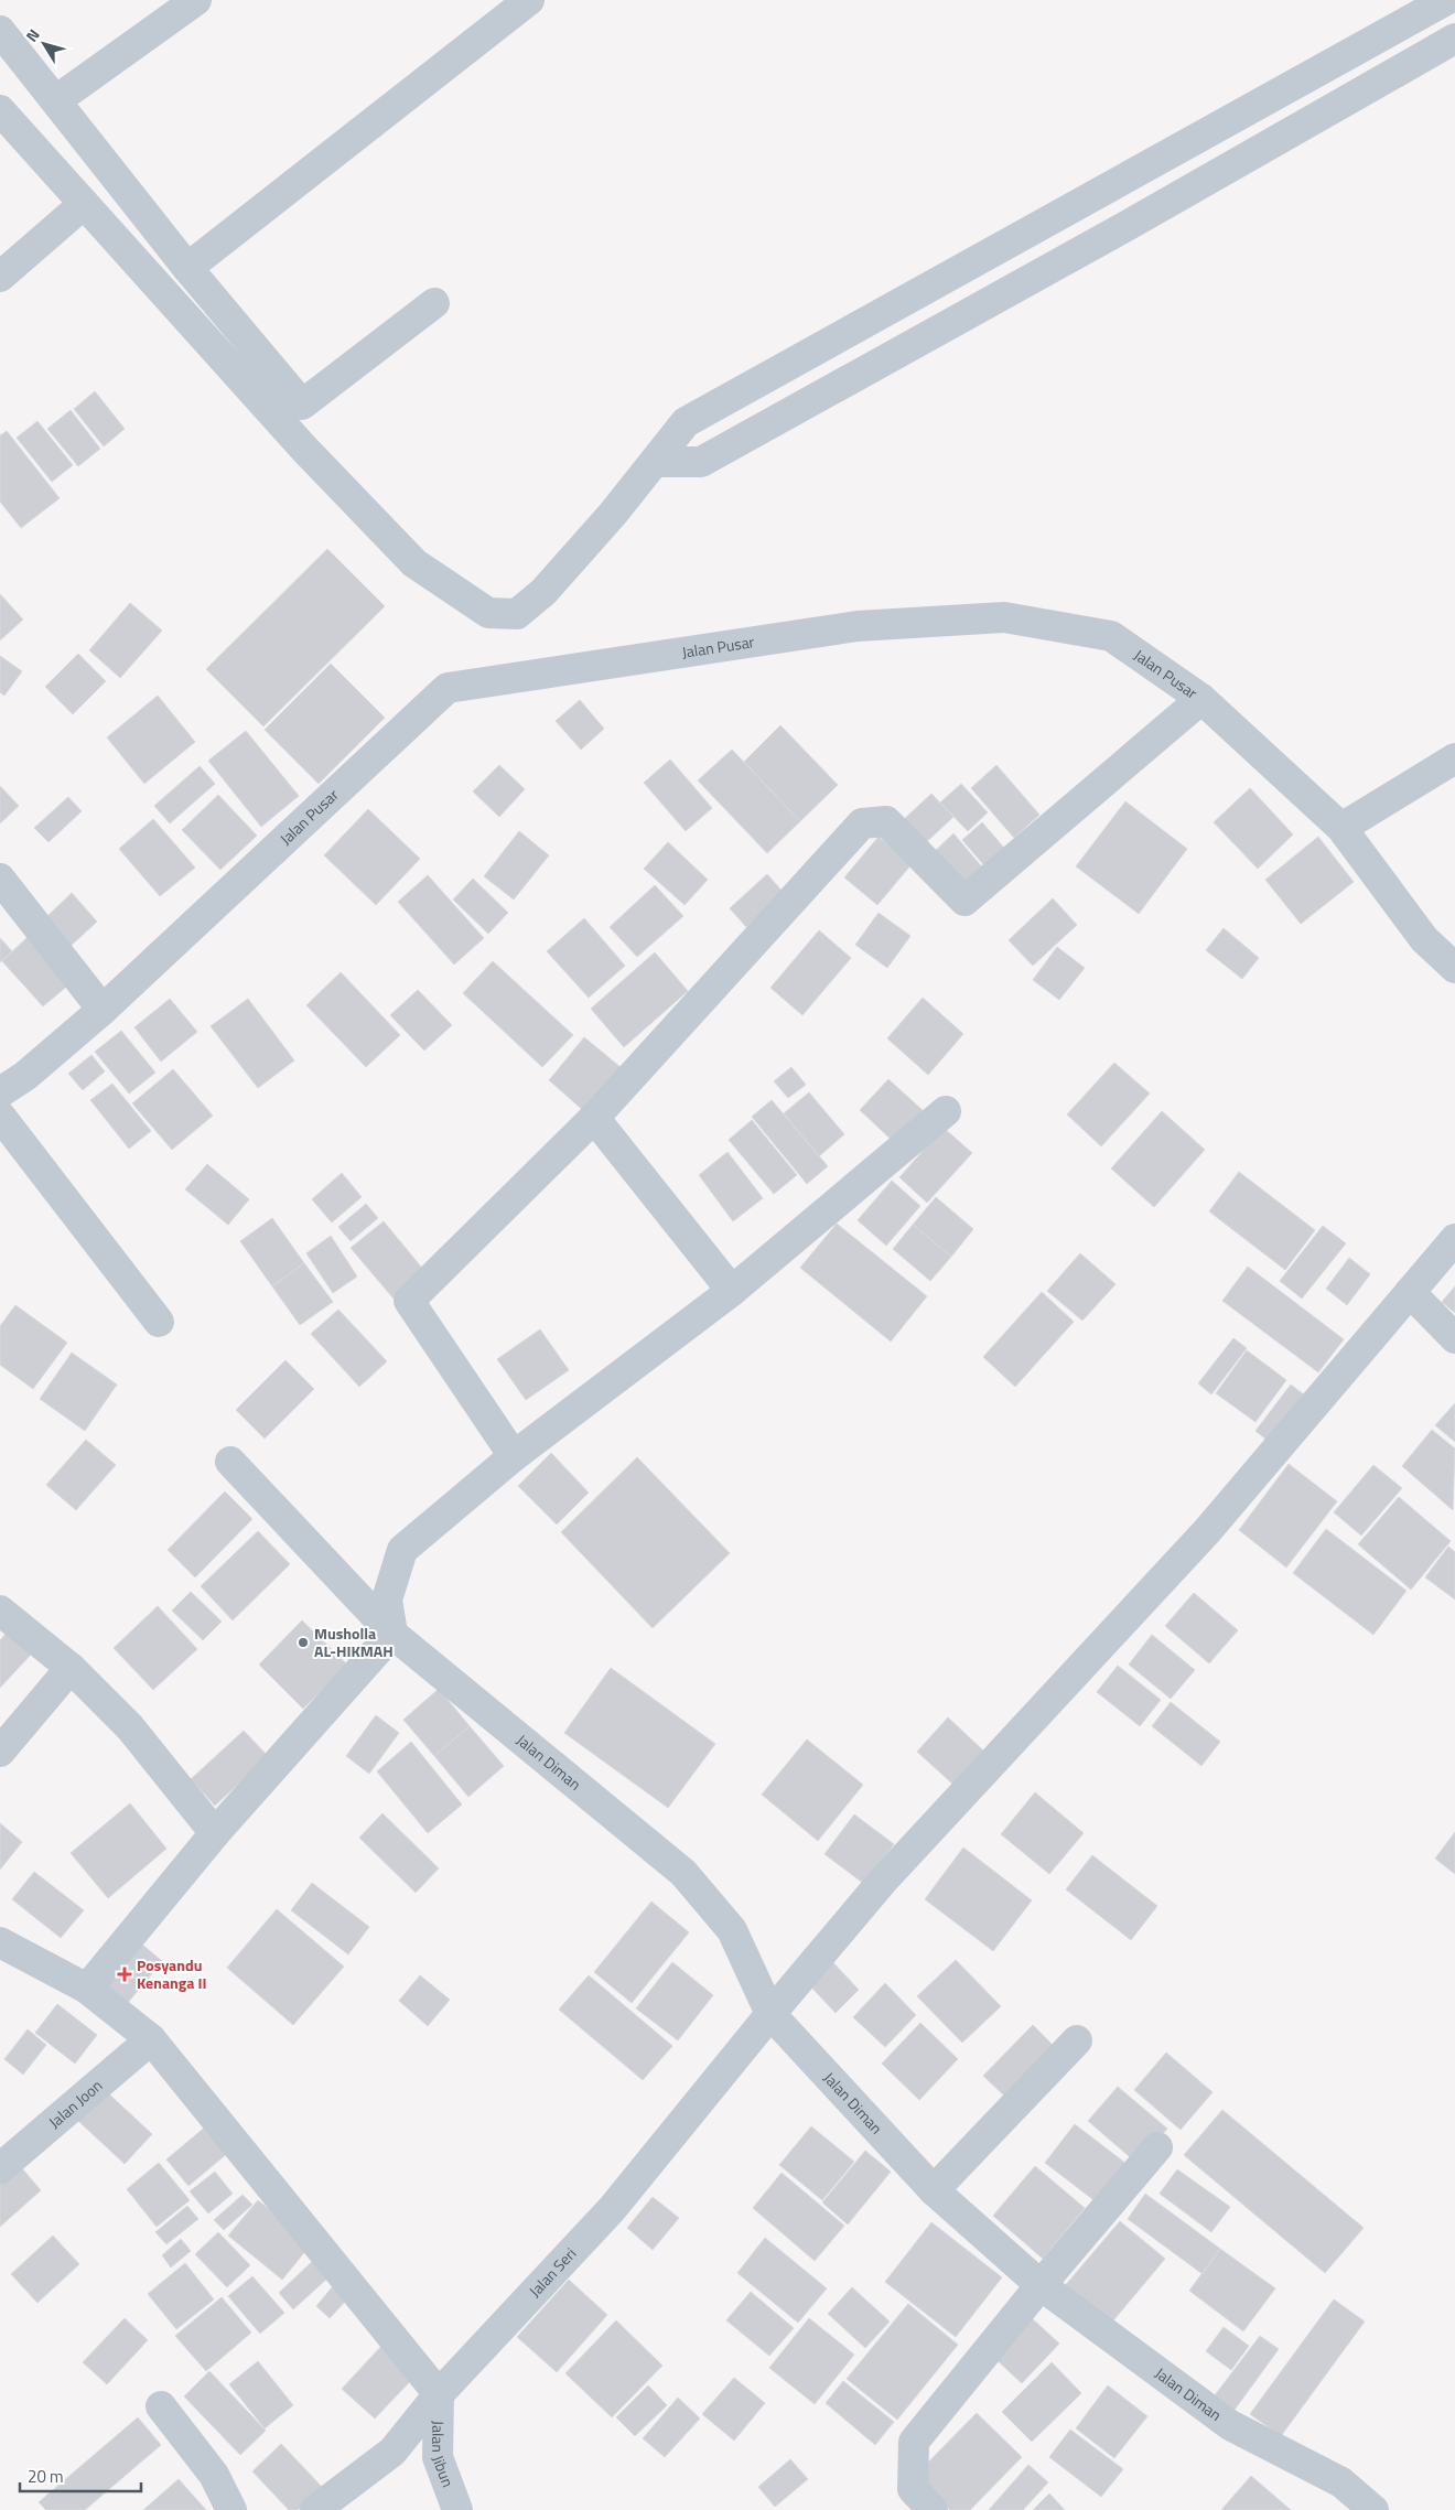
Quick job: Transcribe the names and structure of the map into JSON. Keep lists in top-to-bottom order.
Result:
{
  "streets": {
    "street": [
      "Jalan Pusar",
      "Jalan Diman",
      "Jalan Joon",
      "Jalan Seri",
      "Jalan Jibun"
    ]
  },
  "crossings": [
    ["Jalan Diman", "Jalan Seri"],
    ["Jalan Seri", "Jalan Jibun"]
  ],
  "places": {
    "other": ["Musholla AL-HIKMAH"],
    "health": ["Posyandu Kenanga II"]
  },
  "scale_bar": "20 m",
  "north": "top left"
}
